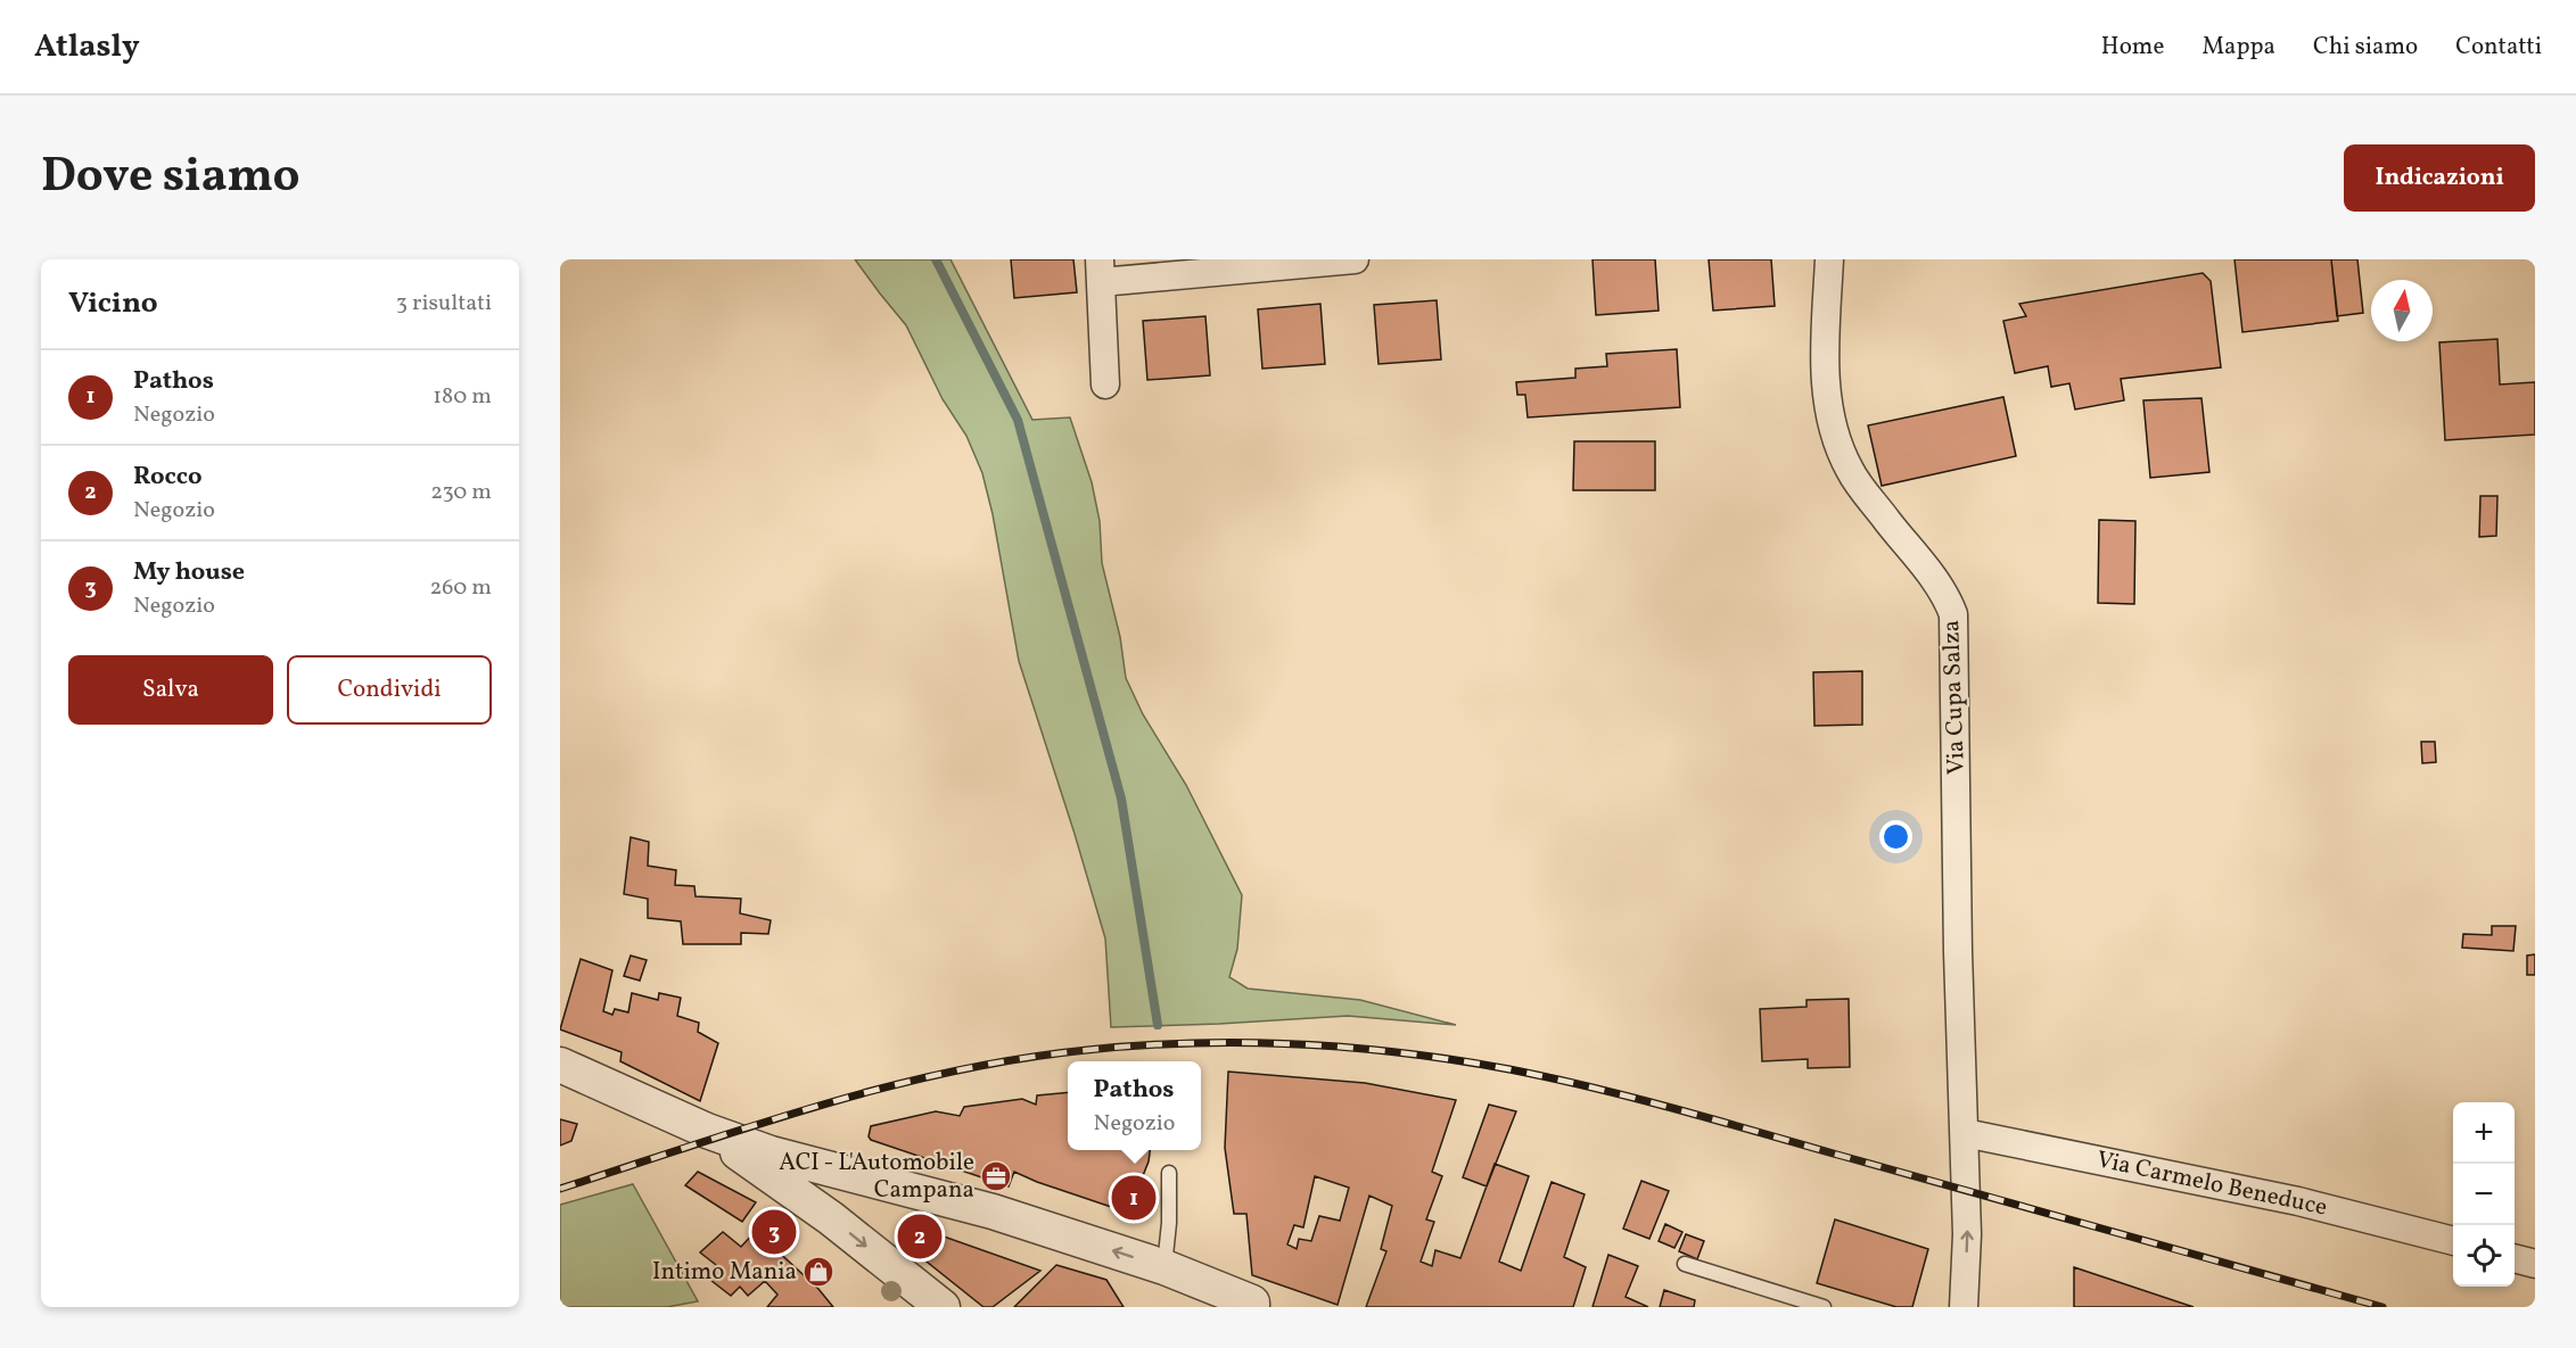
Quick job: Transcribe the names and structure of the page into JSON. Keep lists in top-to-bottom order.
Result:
{
  "streets": {
    "street": ["Via Cupa Salza", "Via Carmelo Beneduce"]
  },
  "crossings": [
    ["Via Cupa Salza", "Via Carmelo Beneduce"]
  ],
  "places": {
    "office": ["ACI - L'Automobile Campana"],
    "shop": ["Intimo Mania"]
  },
  "north": "top",
  "page": {
    "header": "Atlasly",
    "nav": [
      "Home",
      "Mappa",
      "Chi siamo",
      "Contatti"
    ],
    "title": "Dove siamo",
    "buttons": [
      "Indicazioni",
      ["Salva", "Condividi"]
    ],
    "heading": ["Vicino", "3 risultati"],
    "list": [
      {
        "mark": "1",
        "name": "Pathos",
        "note": "Negozio",
        "value": "180 m"
      },
      {
        "mark": "2",
        "name": "Rocco",
        "note": "Negozio",
        "value": "230 m"
      },
      {
        "mark": "3",
        "name": "My house",
        "note": "Negozio",
        "value": "260 m"
      }
    ],
    "popup": ["Pathos", "Negozio"],
    "map_buttons": ["+", "−"],
    "pins": ["1", "3", "2"]
  }
}
